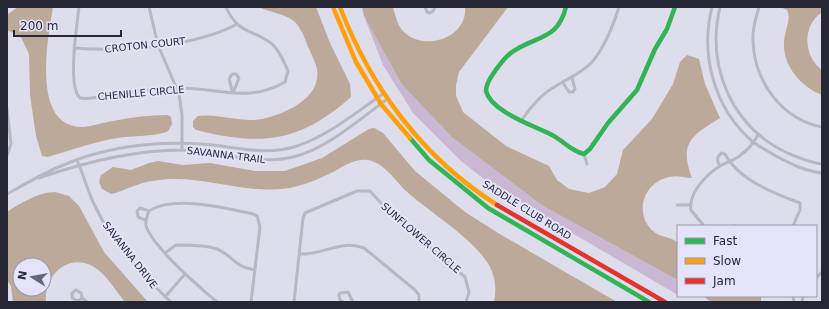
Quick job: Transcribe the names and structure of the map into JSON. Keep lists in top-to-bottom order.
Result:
{
  "streets": {
    "street": [
      "CROTON COURT",
      "CHENILLE CIRCLE",
      "SAVANNA TRAIL",
      "SADDLE CLUB ROAD",
      "SUNFLOWER CIRCLE",
      "SAVANNA DRIVE"
    ]
  },
  "crossings": [
    ["CROTON COURT", "CHENILLE CIRCLE"],
    ["SAVANNA TRAIL", "SADDLE CLUB ROAD"],
    ["SAVANNA TRAIL", "SAVANNA DRIVE"]
  ],
  "legend": ["Fast", "Slow", "Jam"],
  "scale_bar": "200 m",
  "north": "left"
}
